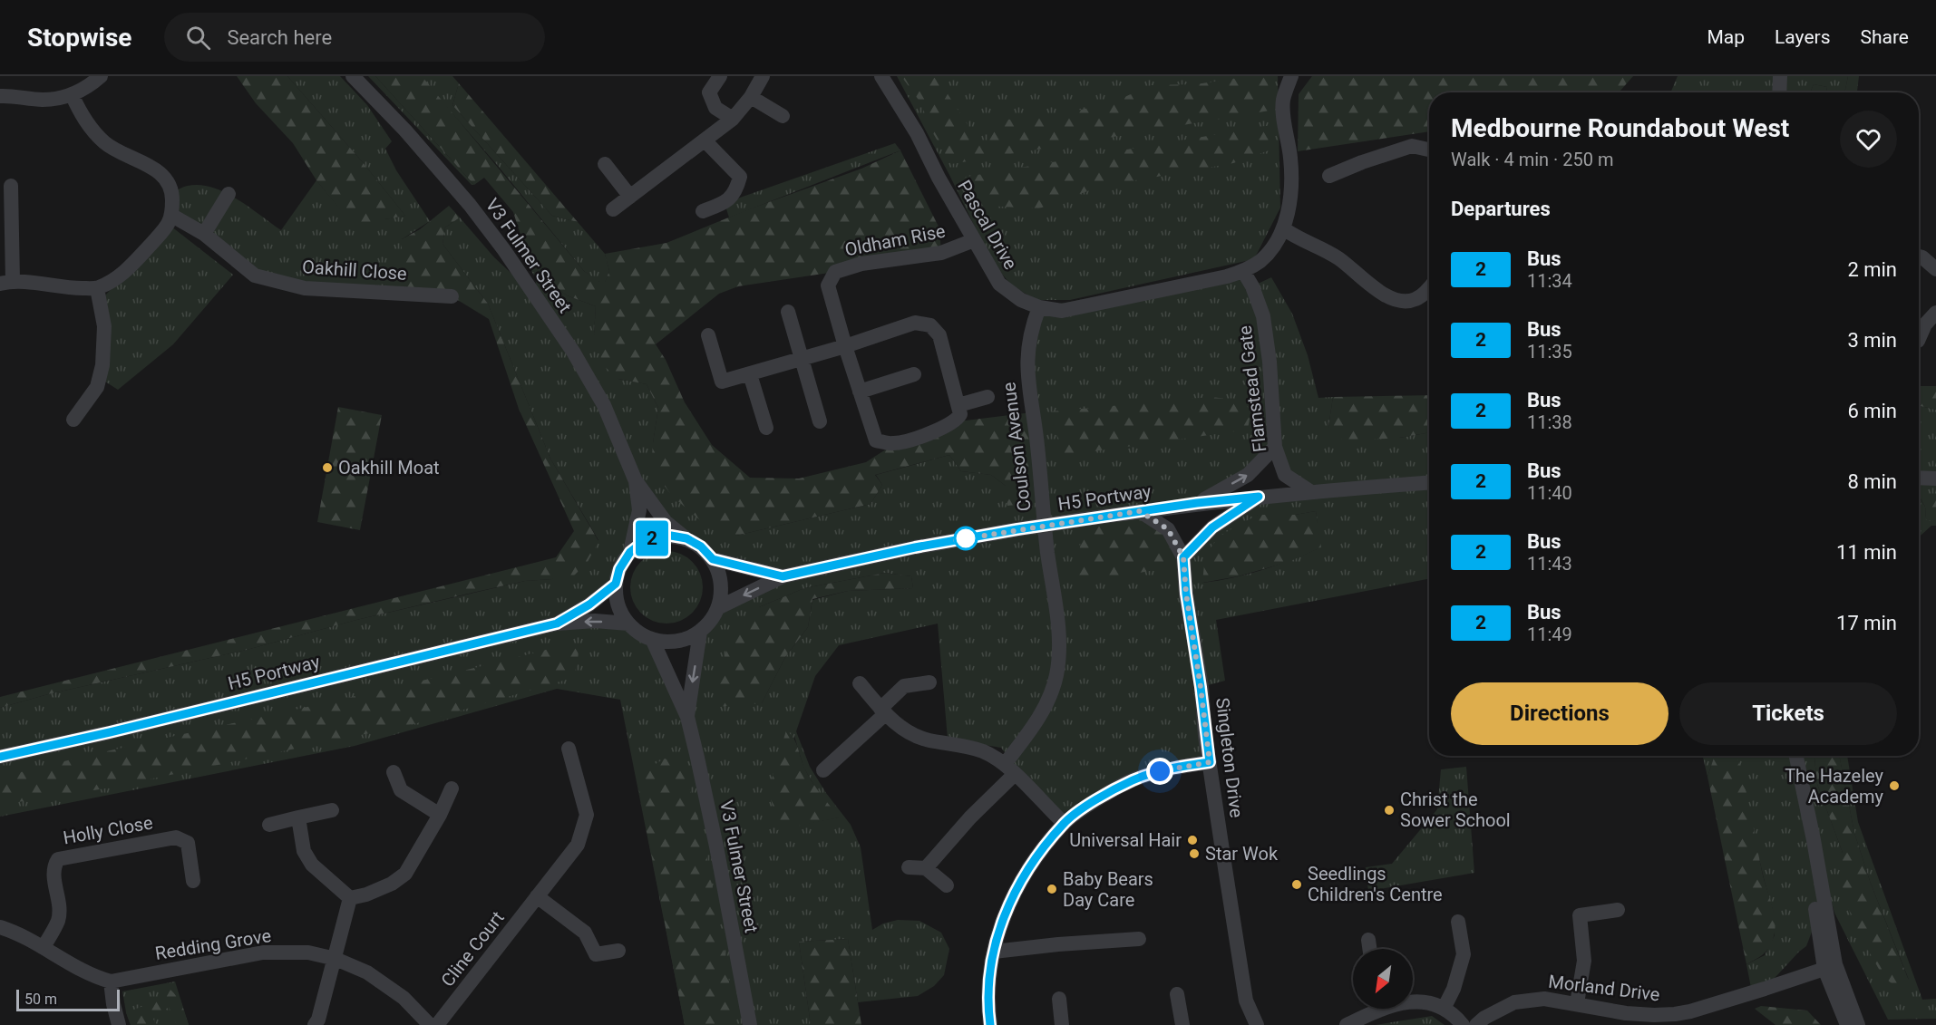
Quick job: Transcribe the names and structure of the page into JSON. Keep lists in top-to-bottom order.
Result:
{
  "streets": {
    "street": [
      "Pascal Drive",
      "Oldham Rise",
      "V3 Fulmer Street",
      "Oakhill Close",
      "Flamstead Gate",
      "Coulson Avenue",
      "H5 Portway",
      "Singleton Drive",
      "Holly Close",
      "Redding Grove",
      "Cline Court",
      "Morland Drive"
    ]
  },
  "crossings": [
    ["Pascal Drive", "Oldham Rise"],
    ["Pascal Drive", "Flamstead Gate"],
    ["Pascal Drive", "Coulson Avenue"],
    ["V3 Fulmer Street", "H5 Portway"],
    ["Flamstead Gate", "H5 Portway"],
    ["H5 Portway", "Singleton Drive"]
  ],
  "places": [
    "Oakhill Moat",
    "The Hazeley Academy",
    "Christ the Sower School",
    "Universal Hair",
    "Star Wok",
    "Seedlings Children's Centre",
    "Baby Bears Day Care"
  ],
  "lines": ["bus line 2"],
  "scale_bar": "50 m",
  "north": "bottom left",
  "page": {
    "header": "Stopwise",
    "search": "Search here",
    "nav": ["Map", "Layers", "Share"],
    "on_map": "2",
    "heading": [
      ["Medbourne Roundabout West", "Walk · 4 min · 250 m"],
      "Departures"
    ],
    "list": [
      {
        "mark": "2",
        "name": "Bus",
        "note": "11:34",
        "value": "2 min"
      },
      {
        "mark": "2",
        "name": "Bus",
        "note": "11:35",
        "value": "3 min"
      },
      {
        "mark": "2",
        "name": "Bus",
        "note": "11:38",
        "value": "6 min"
      },
      {
        "mark": "2",
        "name": "Bus",
        "note": "11:40",
        "value": "8 min"
      },
      {
        "mark": "2",
        "name": "Bus",
        "note": "11:43",
        "value": "11 min"
      },
      {
        "mark": "2",
        "name": "Bus",
        "note": "11:49",
        "value": "17 min"
      }
    ],
    "buttons": ["Directions", "Tickets"],
    "scale": "50 m"
  }
}
